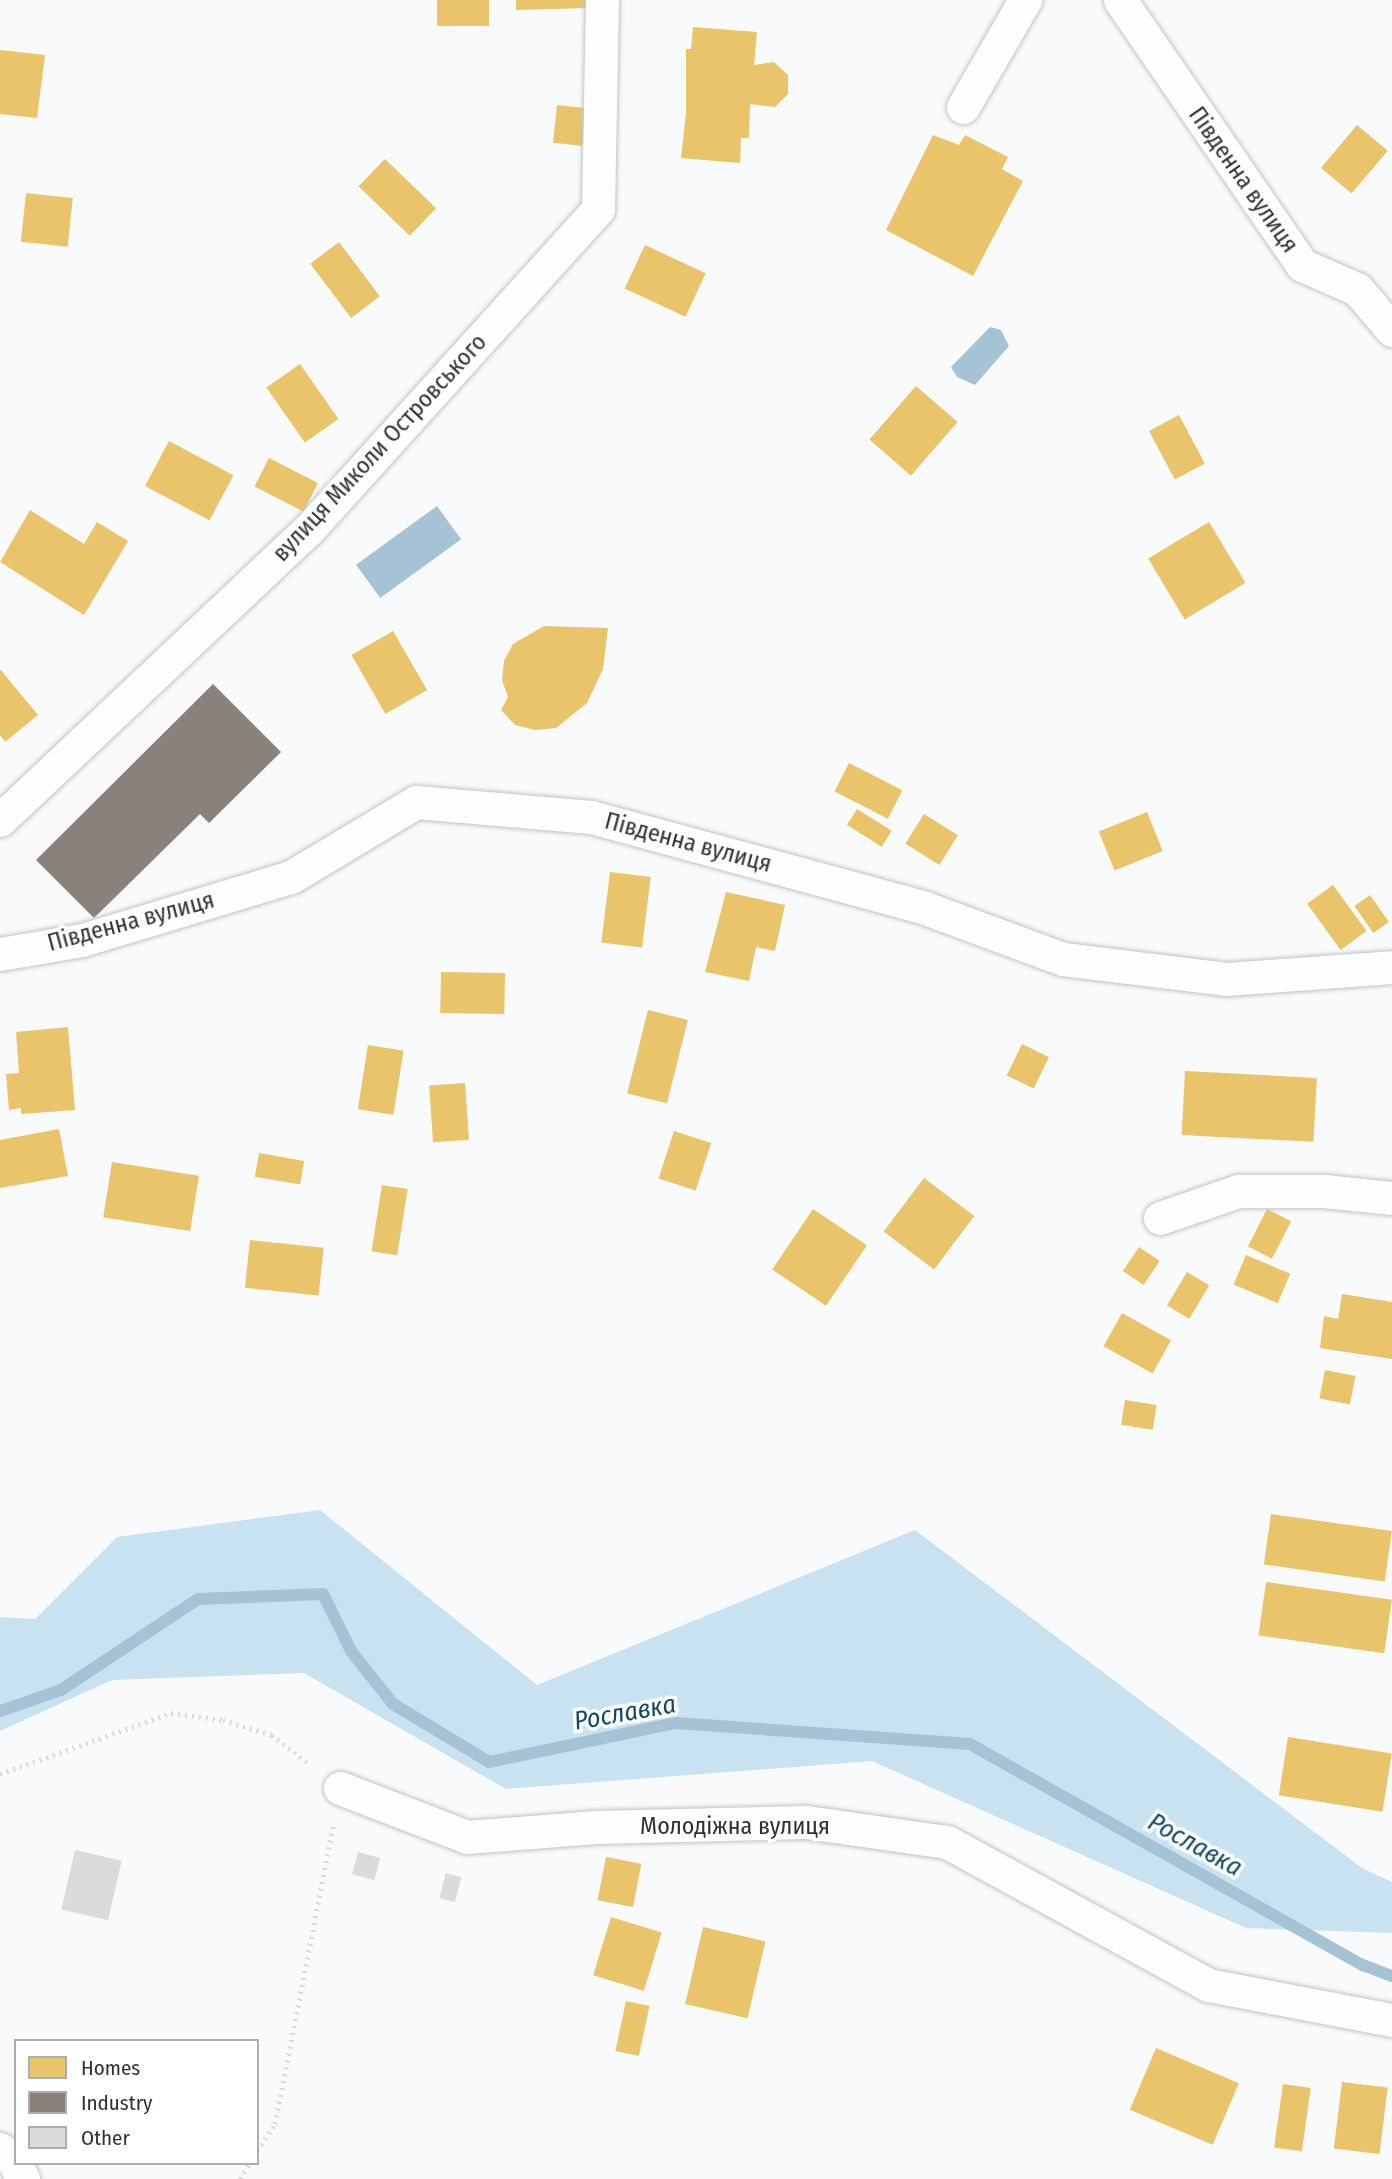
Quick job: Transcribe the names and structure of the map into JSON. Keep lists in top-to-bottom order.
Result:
{
  "streets": {
    "street": ["Південна вулиця", "вулиця Миколи Островського", "Молодіжна вулиця"]
  },
  "water": ["Рославка"],
  "legend": ["Homes", "Industry", "Other"]
}
